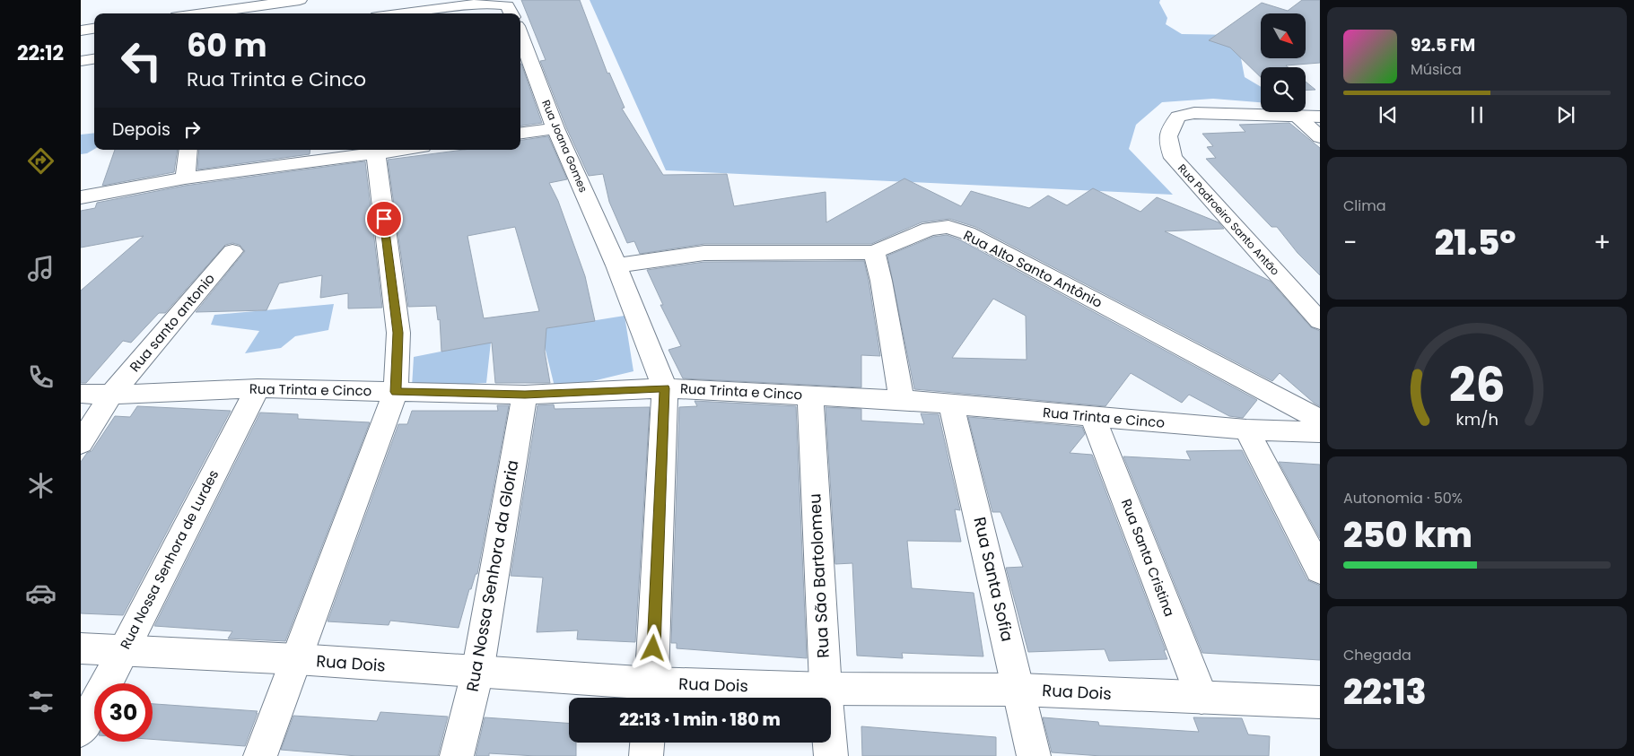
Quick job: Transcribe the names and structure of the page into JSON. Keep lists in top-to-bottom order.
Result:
{
  "streets": {
    "street": [
      "Rua Joana Gomes",
      "Rua Padroeiro Santo Antão",
      "Rua Alto Santo Antônio",
      "Rua santo antonio",
      "Rua Trinta e Cinco",
      "Rua Santa Cristina",
      "Rua Nossa Senhora de Lurdes",
      "Rua Nossa Senhora da Gloria",
      "Rua São Bartolomeu",
      "Rua Santa Sofia",
      "Rua Dois"
    ]
  },
  "crossings": [
    ["Rua Joana Gomes", "Rua Alto Santo Antônio"],
    ["Rua Joana Gomes", "Rua Trinta e Cinco"],
    ["Rua santo antonio", "Rua Trinta e Cinco"],
    ["Rua Trinta e Cinco", "Rua Santa Cristina"],
    ["Rua Trinta e Cinco", "Rua Nossa Senhora de Lurdes"],
    ["Rua Trinta e Cinco", "Rua Nossa Senhora da Gloria"],
    ["Rua Trinta e Cinco", "Rua São Bartolomeu"],
    ["Rua Trinta e Cinco", "Rua Santa Sofia"],
    ["Rua Santa Cristina", "Rua Dois"],
    ["Rua Nossa Senhora de Lurdes", "Rua Dois"],
    ["Rua Nossa Senhora da Gloria", "Rua Dois"],
    ["Rua São Bartolomeu", "Rua Dois"],
    ["Rua Santa Sofia", "Rua Dois"]
  ],
  "north": "bottom right",
  "page": {
    "tabs": "22:12",
    "turn": ["60 m", "Rua Trinta e Cinco"],
    "song": ["92.5 FM", "Música"],
    "then": "Depois",
    "tile": [
      "Clima",
      ["Autonomia · 50%", "250 km"],
      ["Chegada", "22:13"]
    ],
    "heat": ["−", "21.5°", "+"],
    "limit": "30",
    "trip": "22:13 · 1 min · 180 m",
    "gauge": ["26", "km/h"]
  }
}
